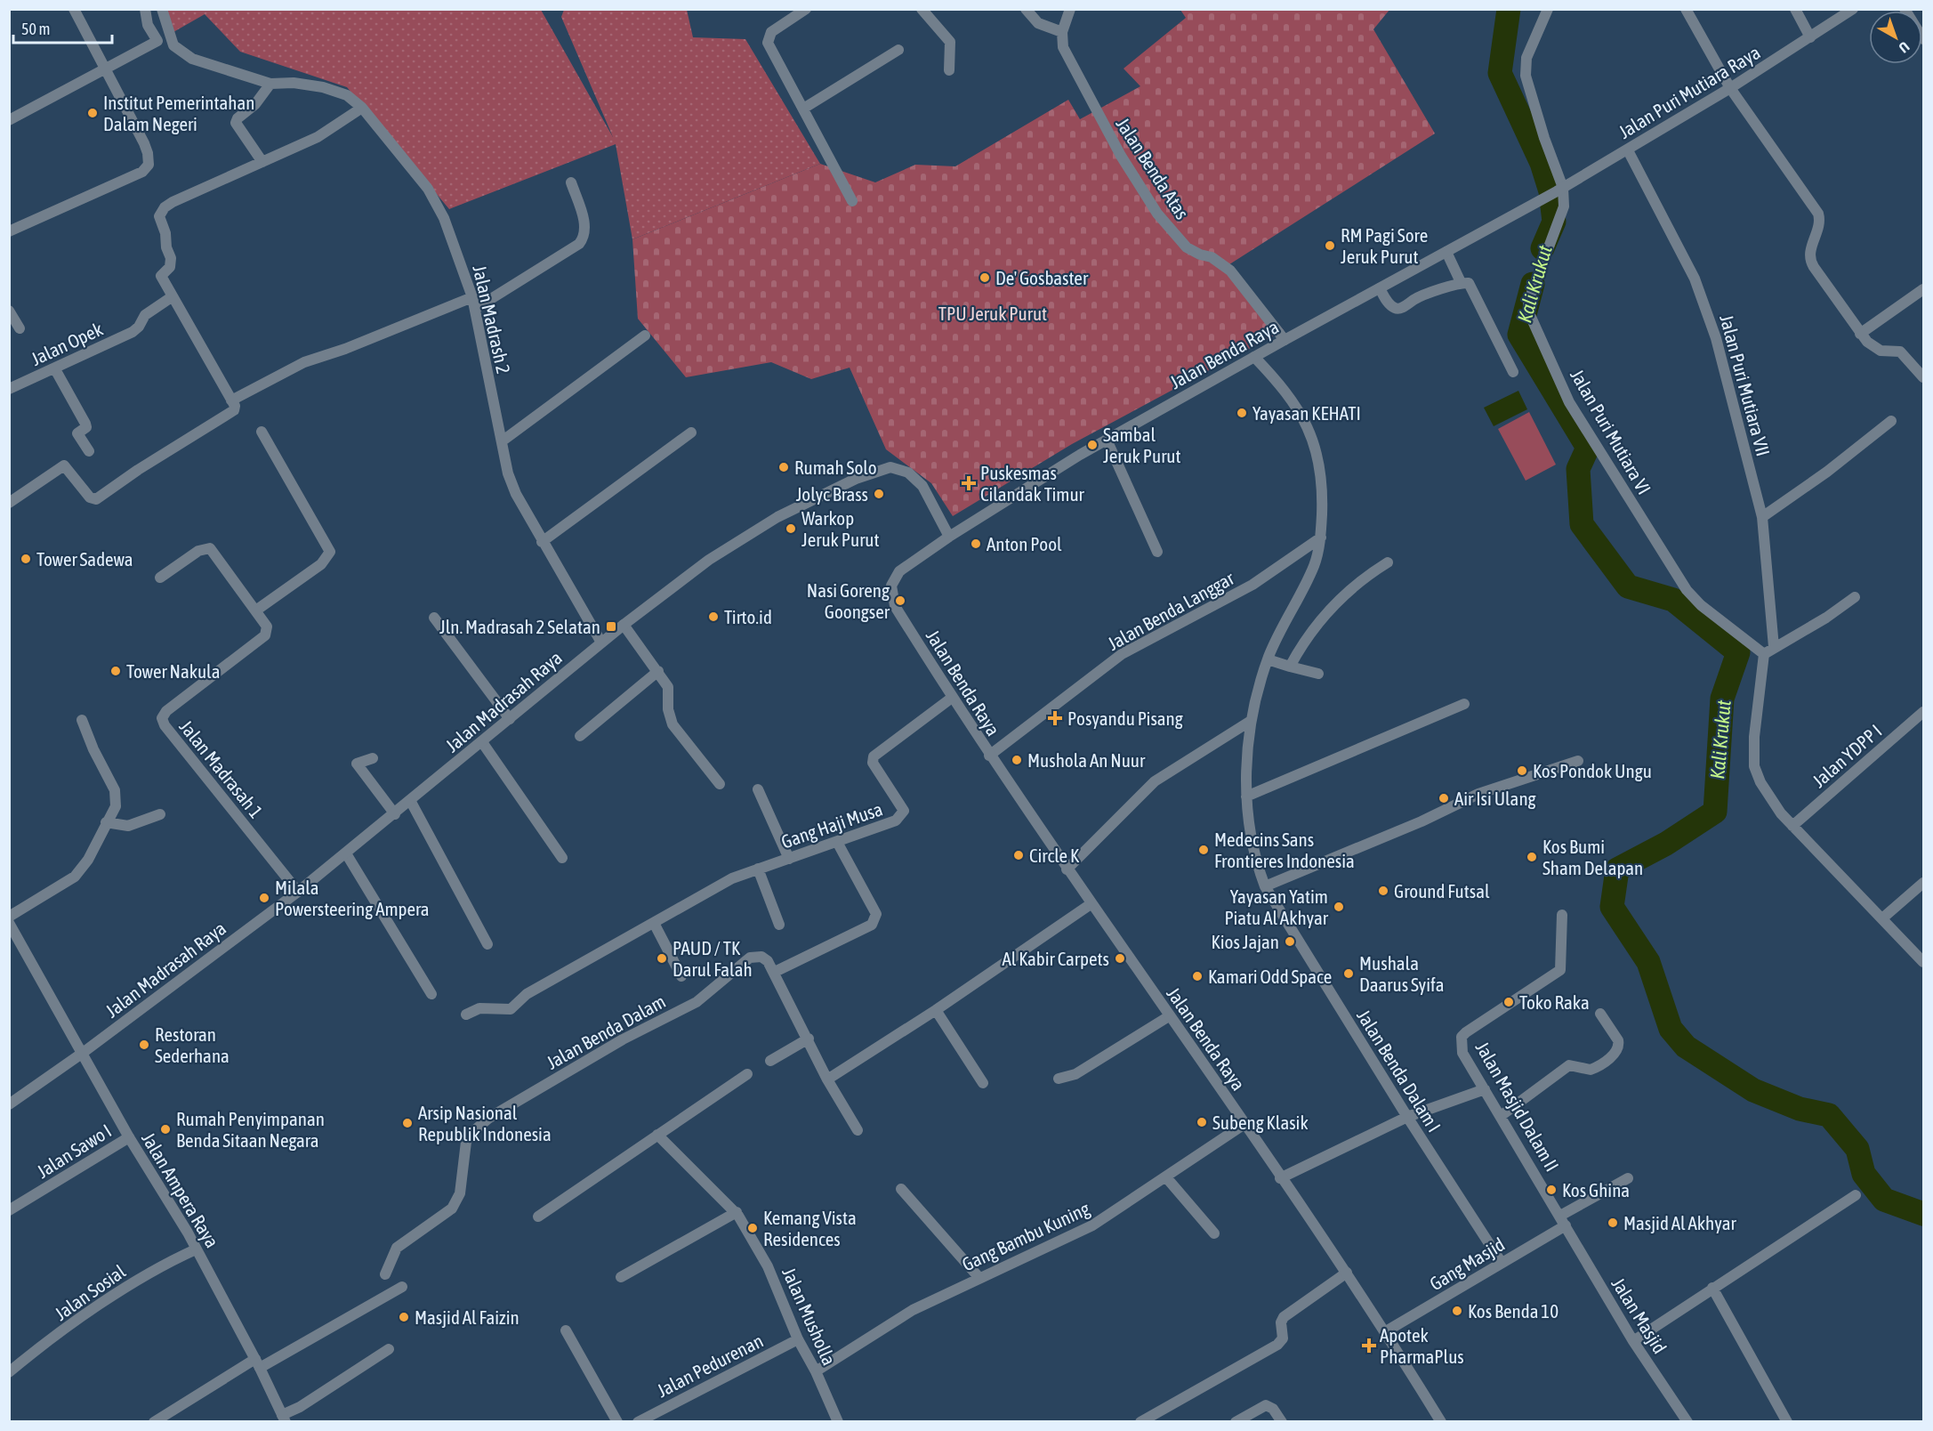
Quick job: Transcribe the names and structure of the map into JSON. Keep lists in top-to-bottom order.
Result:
{
  "streets": {
    "street": [
      "Jalan Puri Mutiara Raya",
      "Jalan Benda Atas",
      "Jalan Madrash 2",
      "Jalan Opek",
      "Jalan Benda Raya",
      "Jalan Puri Mutiara VII",
      "Jalan Puri Mutiara VI",
      "Jalan Benda Langgar",
      "Jalan Madrasah Raya",
      "Jalan YDPP I",
      "Jalan Madrasah 1",
      "Gang Haji Musa",
      "Jalan Benda Dalam",
      "Jalan Benda Dalam I",
      "Jalan Masjid Dalam II",
      "Jalan Sawo I",
      "Jalan Ampera Raya",
      "Gang Bambu Kuning",
      "Gang Masjid",
      "Jalan Sosial",
      "Jalan Masjid",
      "Jalan Musholla",
      "Jalan Pedurenan"
    ]
  },
  "crossings": [
    ["Jalan Puri Mutiara Raya", "Jalan Benda Raya"],
    ["Jalan Puri Mutiara Raya", "Jalan Puri Mutiara VII"],
    ["Jalan Puri Mutiara Raya", "Jalan Puri Mutiara VI"],
    ["Jalan Benda Atas", "Jalan Benda Raya"],
    ["Jalan Madrash 2", "Jalan Madrasah Raya"],
    ["Jalan Benda Raya", "Jalan Benda Langgar"],
    ["Jalan Benda Raya", "Jalan Madrasah Raya"],
    ["Jalan Benda Raya", "Gang Haji Musa"],
    ["Jalan Benda Raya", "Jalan Benda Dalam I"],
    ["Jalan Benda Raya", "Gang Bambu Kuning"],
    ["Jalan Benda Raya", "Gang Masjid"],
    ["Jalan Benda Langgar", "Jalan Benda Dalam I"],
    ["Jalan Madrasah Raya", "Jalan Madrasah 1"],
    ["Jalan Madrasah Raya", "Jalan Ampera Raya"],
    ["Jalan Benda Dalam I", "Gang Masjid"],
    ["Jalan Masjid Dalam II", "Gang Masjid"],
    ["Jalan Masjid Dalam II", "Jalan Masjid"],
    ["Jalan Sawo I", "Jalan Ampera Raya"],
    ["Jalan Ampera Raya", "Jalan Sosial"],
    ["Gang Bambu Kuning", "Jalan Musholla"],
    ["Gang Masjid", "Jalan Masjid"],
    ["Jalan Musholla", "Jalan Pedurenan"]
  ],
  "water": ["Kali Krukut"],
  "parks": ["TPU Jeruk Purut"],
  "places": {
    "other": [
      "Institut Pemerintahan Dalam Negeri",
      "RM Pagi Sore Jeruk Purut",
      "De' Gosbaster",
      "Yayasan KEHATI",
      "Sambal Jeruk Purut",
      "Rumah Solo",
      "Jolyc Brass",
      "Warkop Jeruk Purut",
      "Anton Pool",
      "Tower Sadewa",
      "Nasi Goreng Goongser",
      "Tirto.id",
      "Tower Nakula",
      "Mushola An Nuur",
      "Kos Pondok Ungu",
      "Air Isi Ulang",
      "Medecins Sans Frontieres Indonesia",
      "Circle K",
      "Kos Bumi Sham Delapan",
      "Ground Futsal",
      "Milala Powersteering Ampera",
      "Yayasan Yatim Piatu Al Akhyar",
      "Kios Jajan",
      "PAUD / TK Darul Falah",
      "Al Kabir Carpets",
      "Mushala Daarus Syifa",
      "Kamari Odd Space",
      "Toko Raka",
      "Restoran Sederhana",
      "Subeng Klasik",
      "Arsip Nasional Republik Indonesia",
      "Rumah Penyimpanan Benda Sitaan Negara",
      "Kos Ghina",
      "Masjid Al Akhyar",
      "Kemang Vista Residences",
      "Kos Benda 10",
      "Masjid Al Faizin"
    ],
    "health": ["Puskesmas Cilandak Timur", "Posyandu Pisang", "Apotek PharmaPlus"],
    "transit": ["Jln. Madrasah 2 Selatan"]
  },
  "scale_bar": "50 m",
  "north": "bottom right"
}
